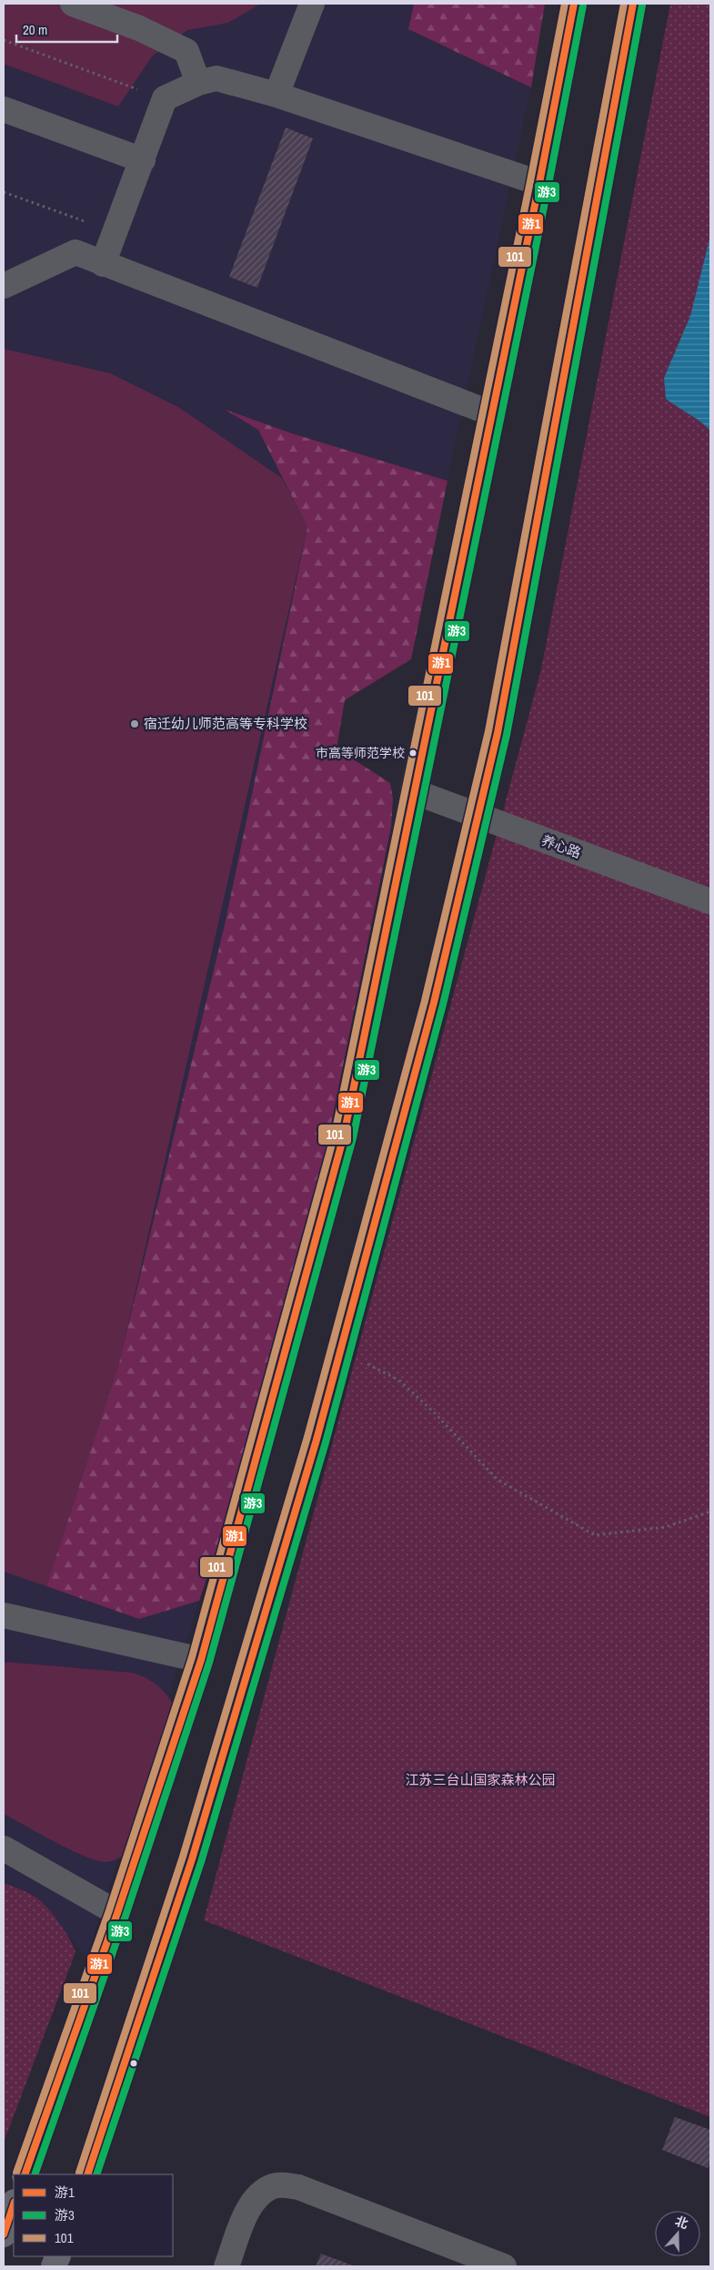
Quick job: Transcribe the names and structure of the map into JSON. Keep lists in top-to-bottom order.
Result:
{
  "streets": {
    "street": ["养心路"]
  },
  "parks": ["江苏三台山国家森林公园"],
  "places": ["宿迁幼儿师范高等专科学校", "市高等师范学校"],
  "lines": ["transit line 游1", "transit line 101", "transit line 游3"],
  "legend": ["游1", "游3", "101"],
  "scale_bar": "20 m",
  "north": "top"
}
